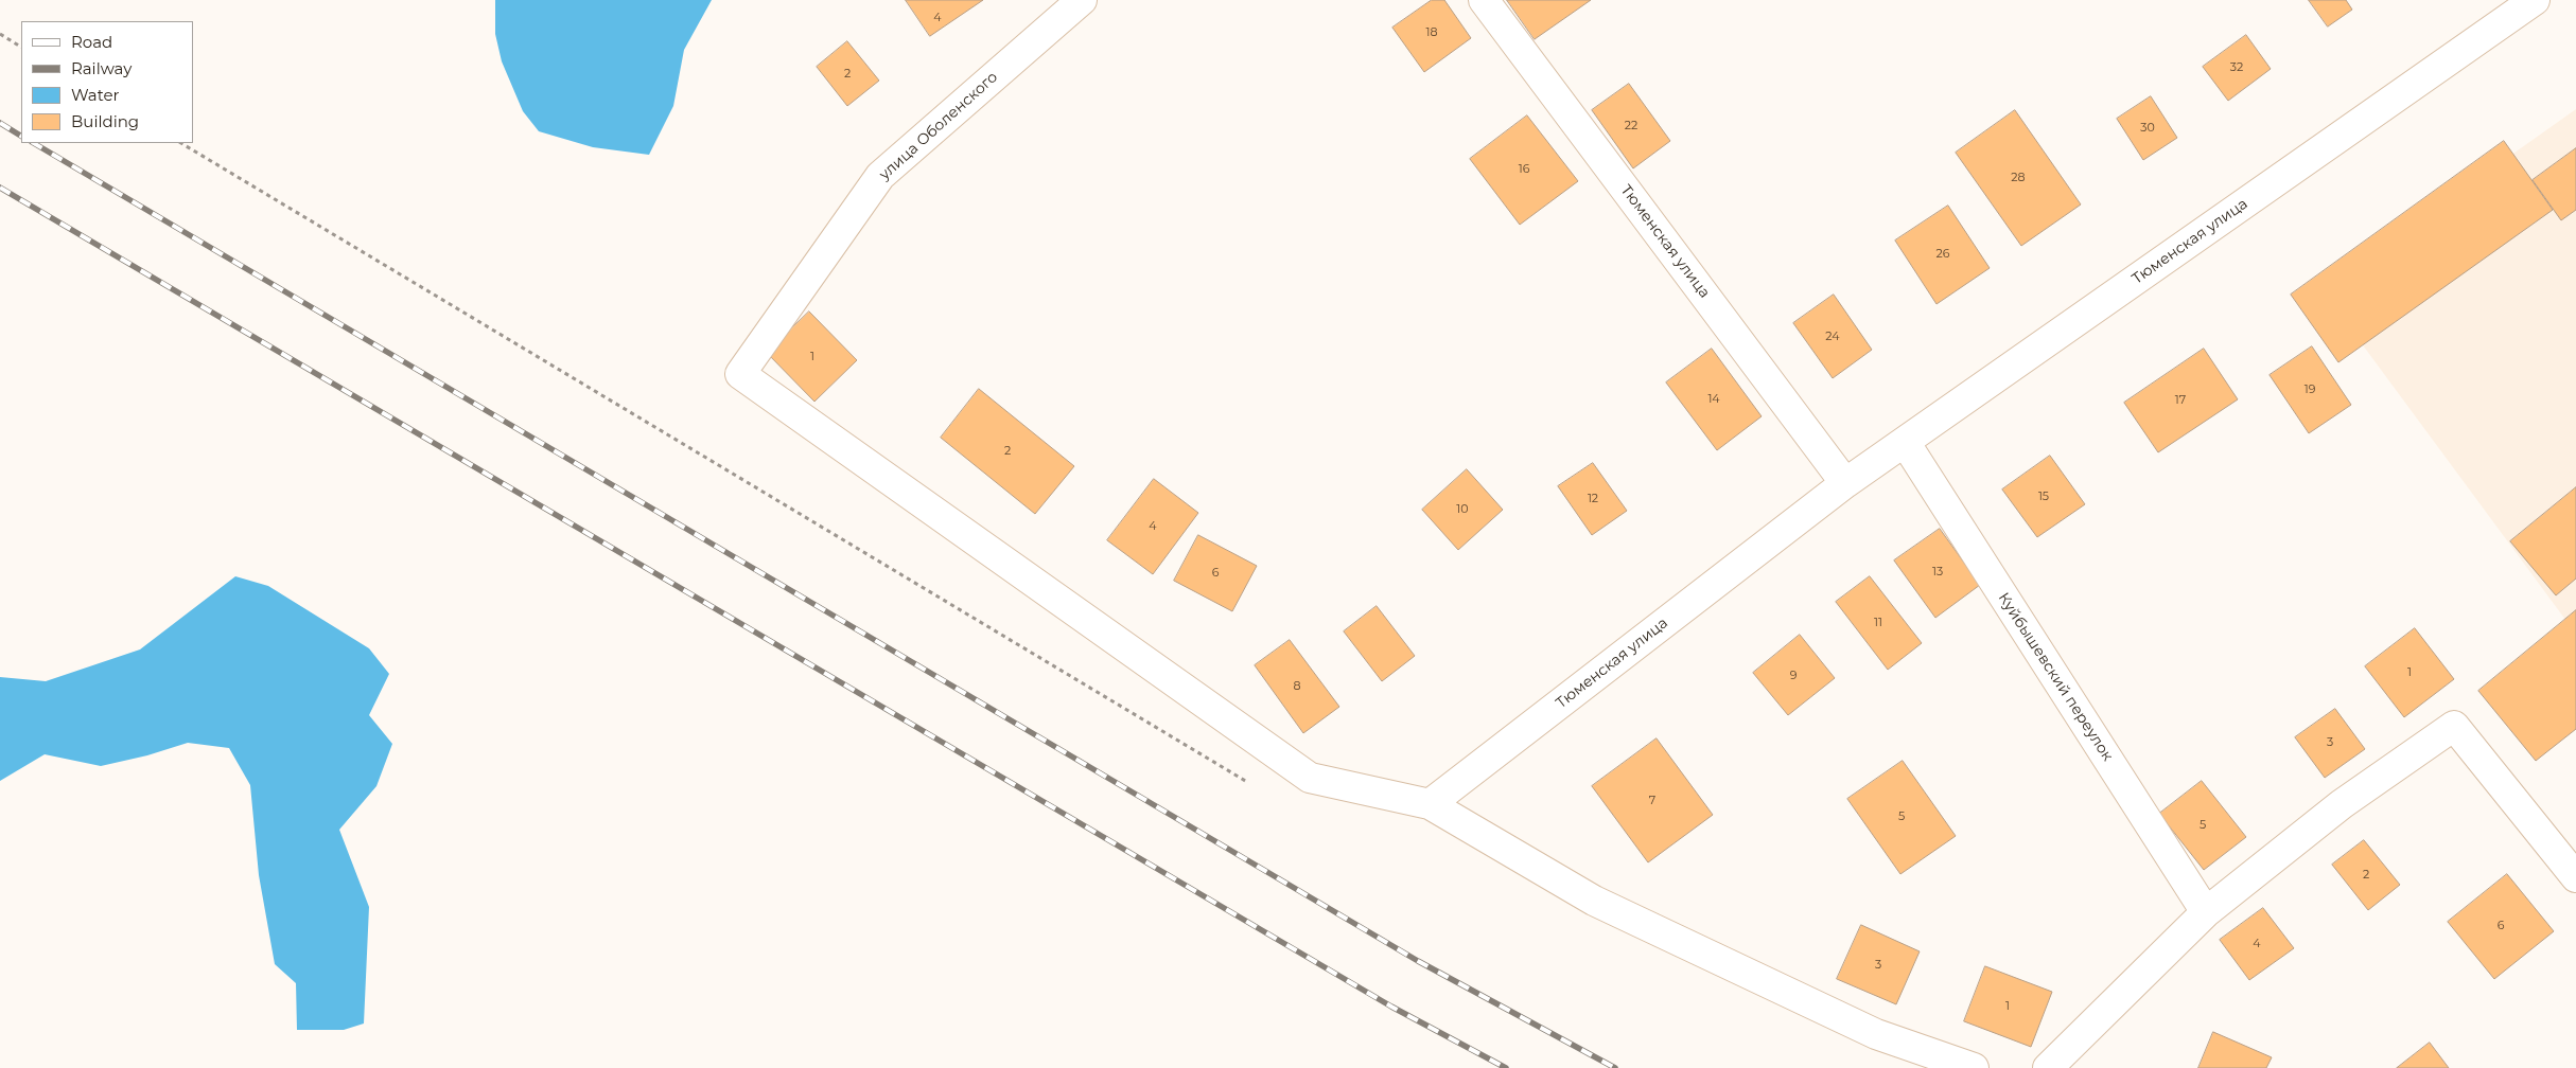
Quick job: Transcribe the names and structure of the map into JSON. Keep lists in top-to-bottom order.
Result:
{
  "streets": {
    "street": ["улица Оболенского", "Тюменская улица", "Куйбышевский переулок"]
  },
  "crossings": [
    ["улица Оболенского", "Тюменская улица"],
    ["Тюменская улица", "Куйбышевский переулок"]
  ],
  "house_numbers": [
    "4",
    "18",
    "32",
    "2",
    "22",
    "30",
    "16",
    "28",
    "26",
    "24",
    "1",
    "19",
    "14",
    "17",
    "2",
    "15",
    "12",
    "10",
    "4",
    "13",
    "6",
    "11",
    "1",
    "9",
    "8",
    "3",
    "7",
    "5",
    "5",
    "2",
    "6",
    "4",
    "3",
    "1"
  ],
  "legend": [
    "Road",
    "Railway",
    "Water",
    "Building"
  ]
}
